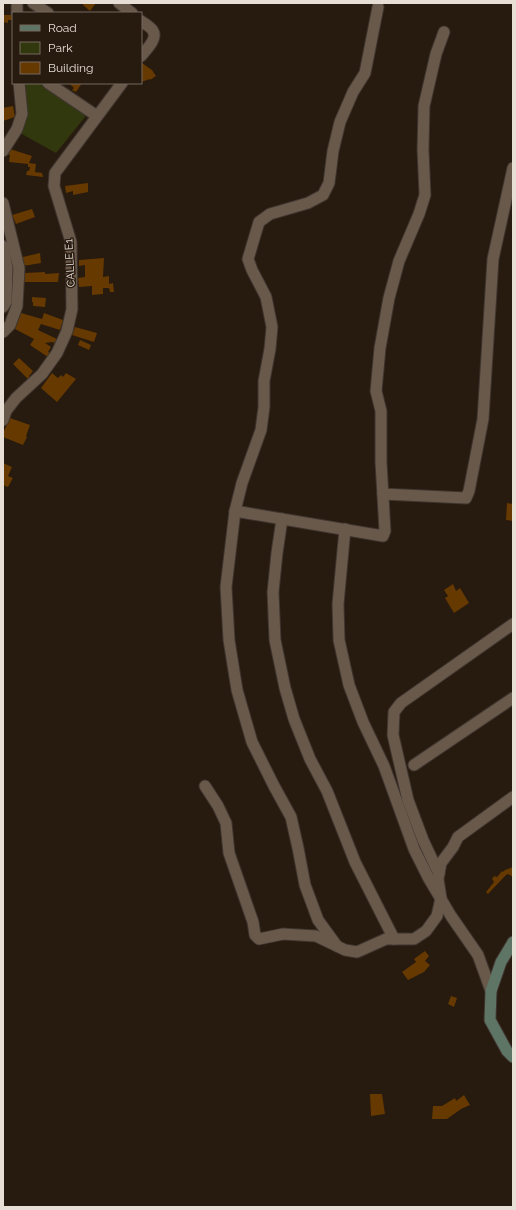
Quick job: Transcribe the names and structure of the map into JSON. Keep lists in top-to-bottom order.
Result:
{
  "streets": {
    "street": ["CALLE E1"]
  },
  "legend": ["Road", "Park", "Building"]
}
